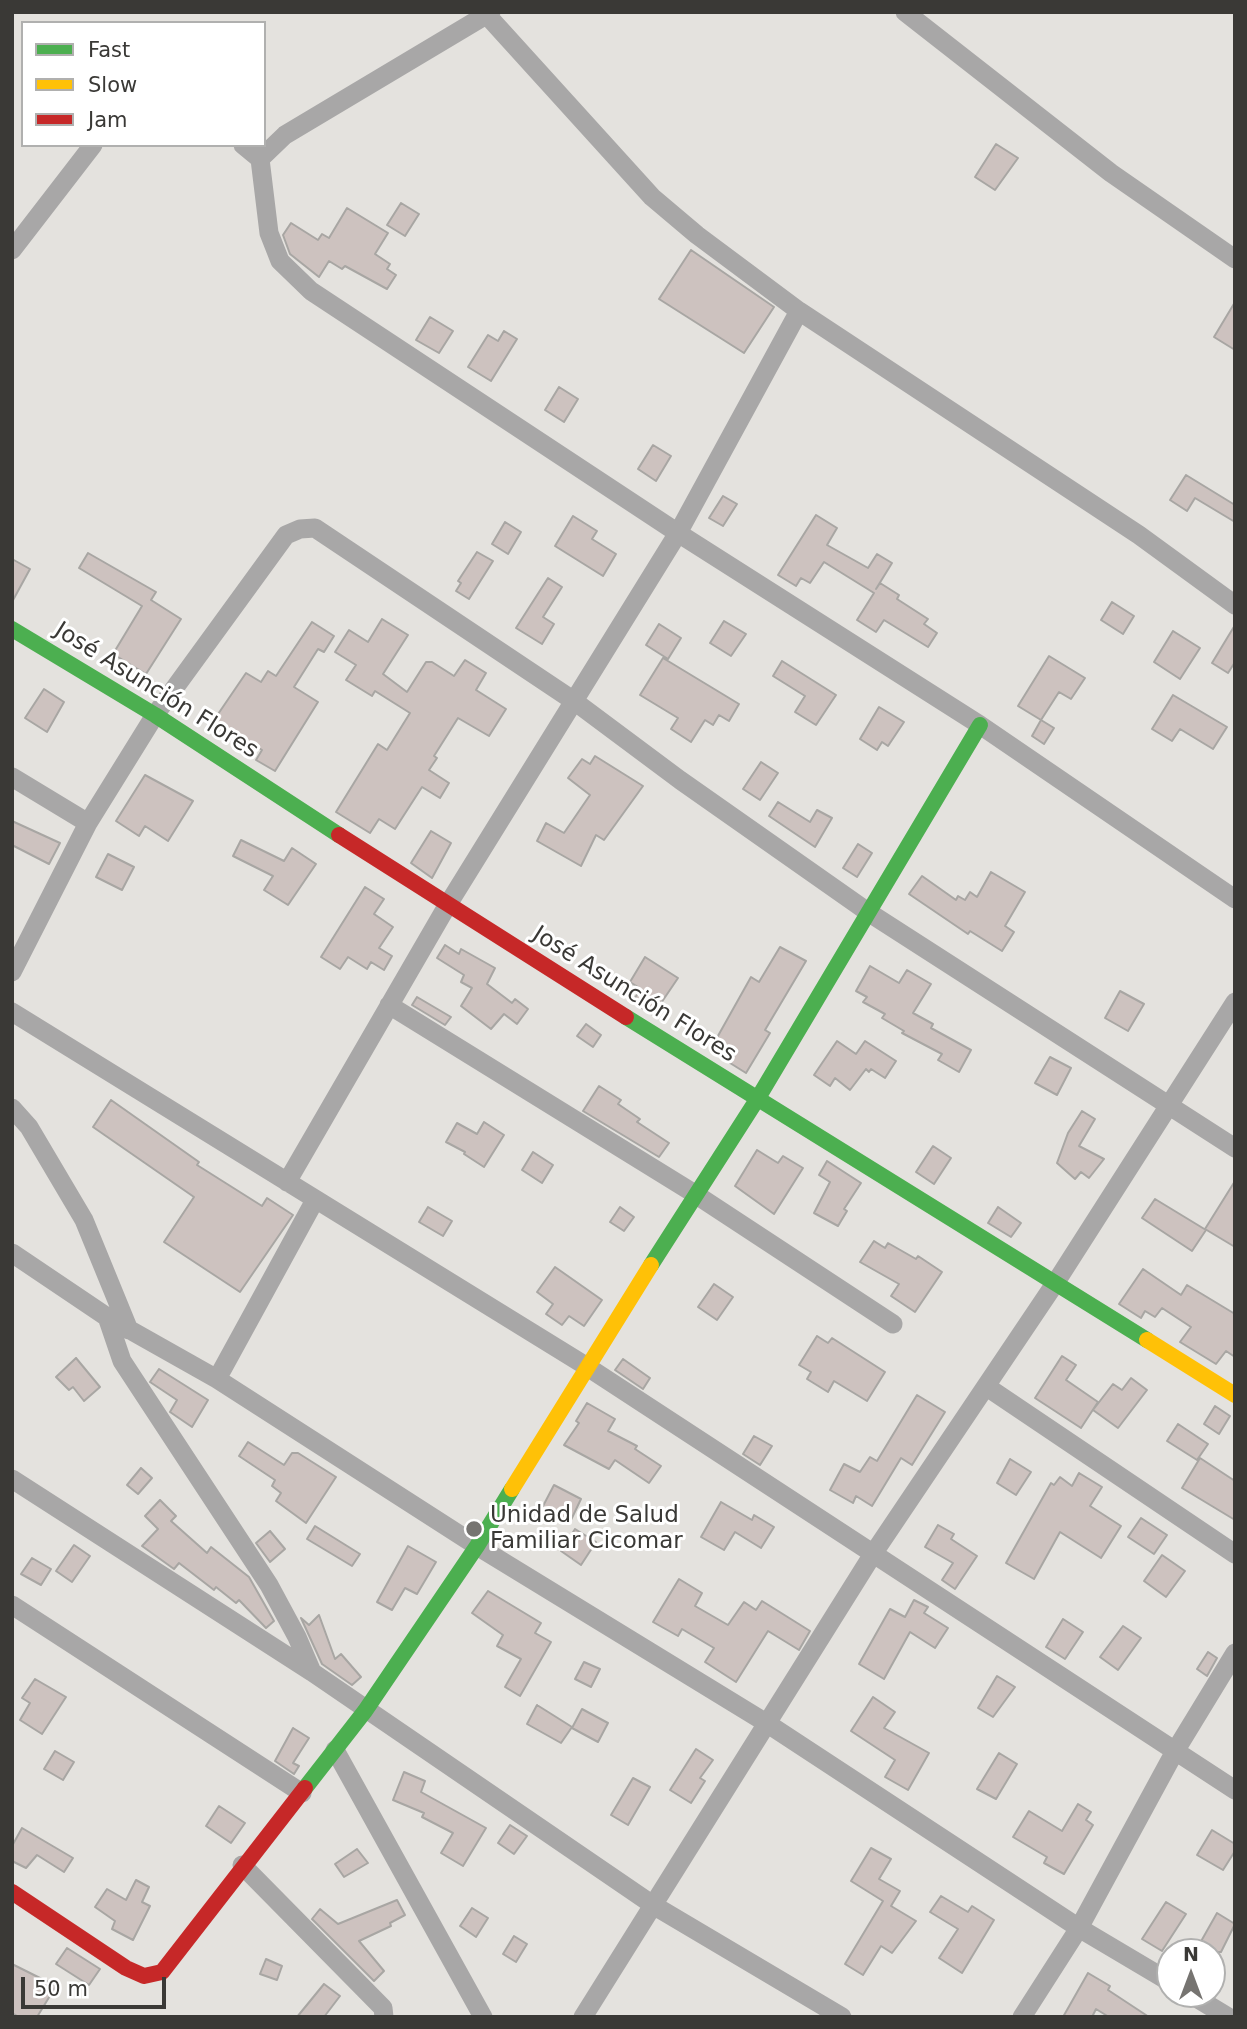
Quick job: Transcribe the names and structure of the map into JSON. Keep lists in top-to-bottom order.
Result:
{
  "streets": {
    "street": ["José Asunción Flores"]
  },
  "places": ["Unidad de Salud Familiar Cicomar"],
  "legend": ["Fast", "Slow", "Jam"],
  "scale_bar": "50 m",
  "north": "top"
}
